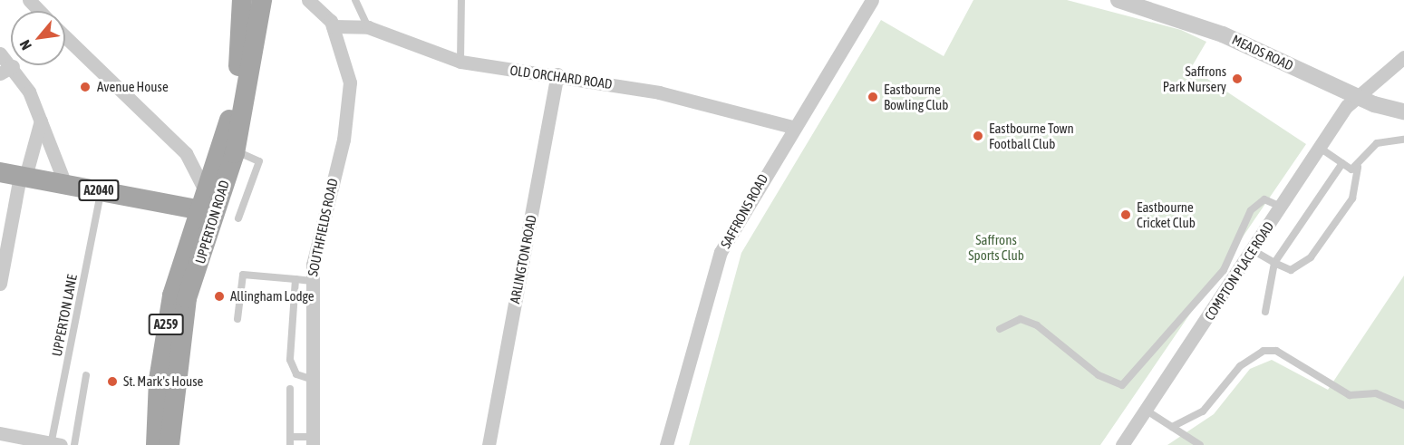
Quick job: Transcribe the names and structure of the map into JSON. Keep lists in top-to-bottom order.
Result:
{
  "streets": {
    "main road": ["A2040", "UPPERTON ROAD", "A259"],
    "street": [
      "MEADS ROAD",
      "OLD ORCHARD ROAD",
      "SAFFRONS ROAD",
      "SOUTHFIELDS ROAD",
      "ARLINGTON ROAD",
      "COMPTON PLACE ROAD"
    ],
    "lane": ["UPPERTON LANE"]
  },
  "crossings": [
    ["MEADS ROAD", "COMPTON PLACE ROAD"],
    ["OLD ORCHARD ROAD", "SAFFRONS ROAD"],
    ["OLD ORCHARD ROAD", "SOUTHFIELDS ROAD"],
    ["OLD ORCHARD ROAD", "ARLINGTON ROAD"],
    ["A2040", "UPPERTON ROAD"],
    ["A2040", "UPPERTON LANE"]
  ],
  "parks": ["Saffrons Sports Club"],
  "places": [
    "Saffrons Park Nursery",
    "Avenue House",
    "Eastbourne Bowling Club",
    "Eastbourne Town Football Club",
    "Eastbourne Cricket Club",
    "Allingham Lodge",
    "St. Mark's House"
  ],
  "north": "bottom left"
}
